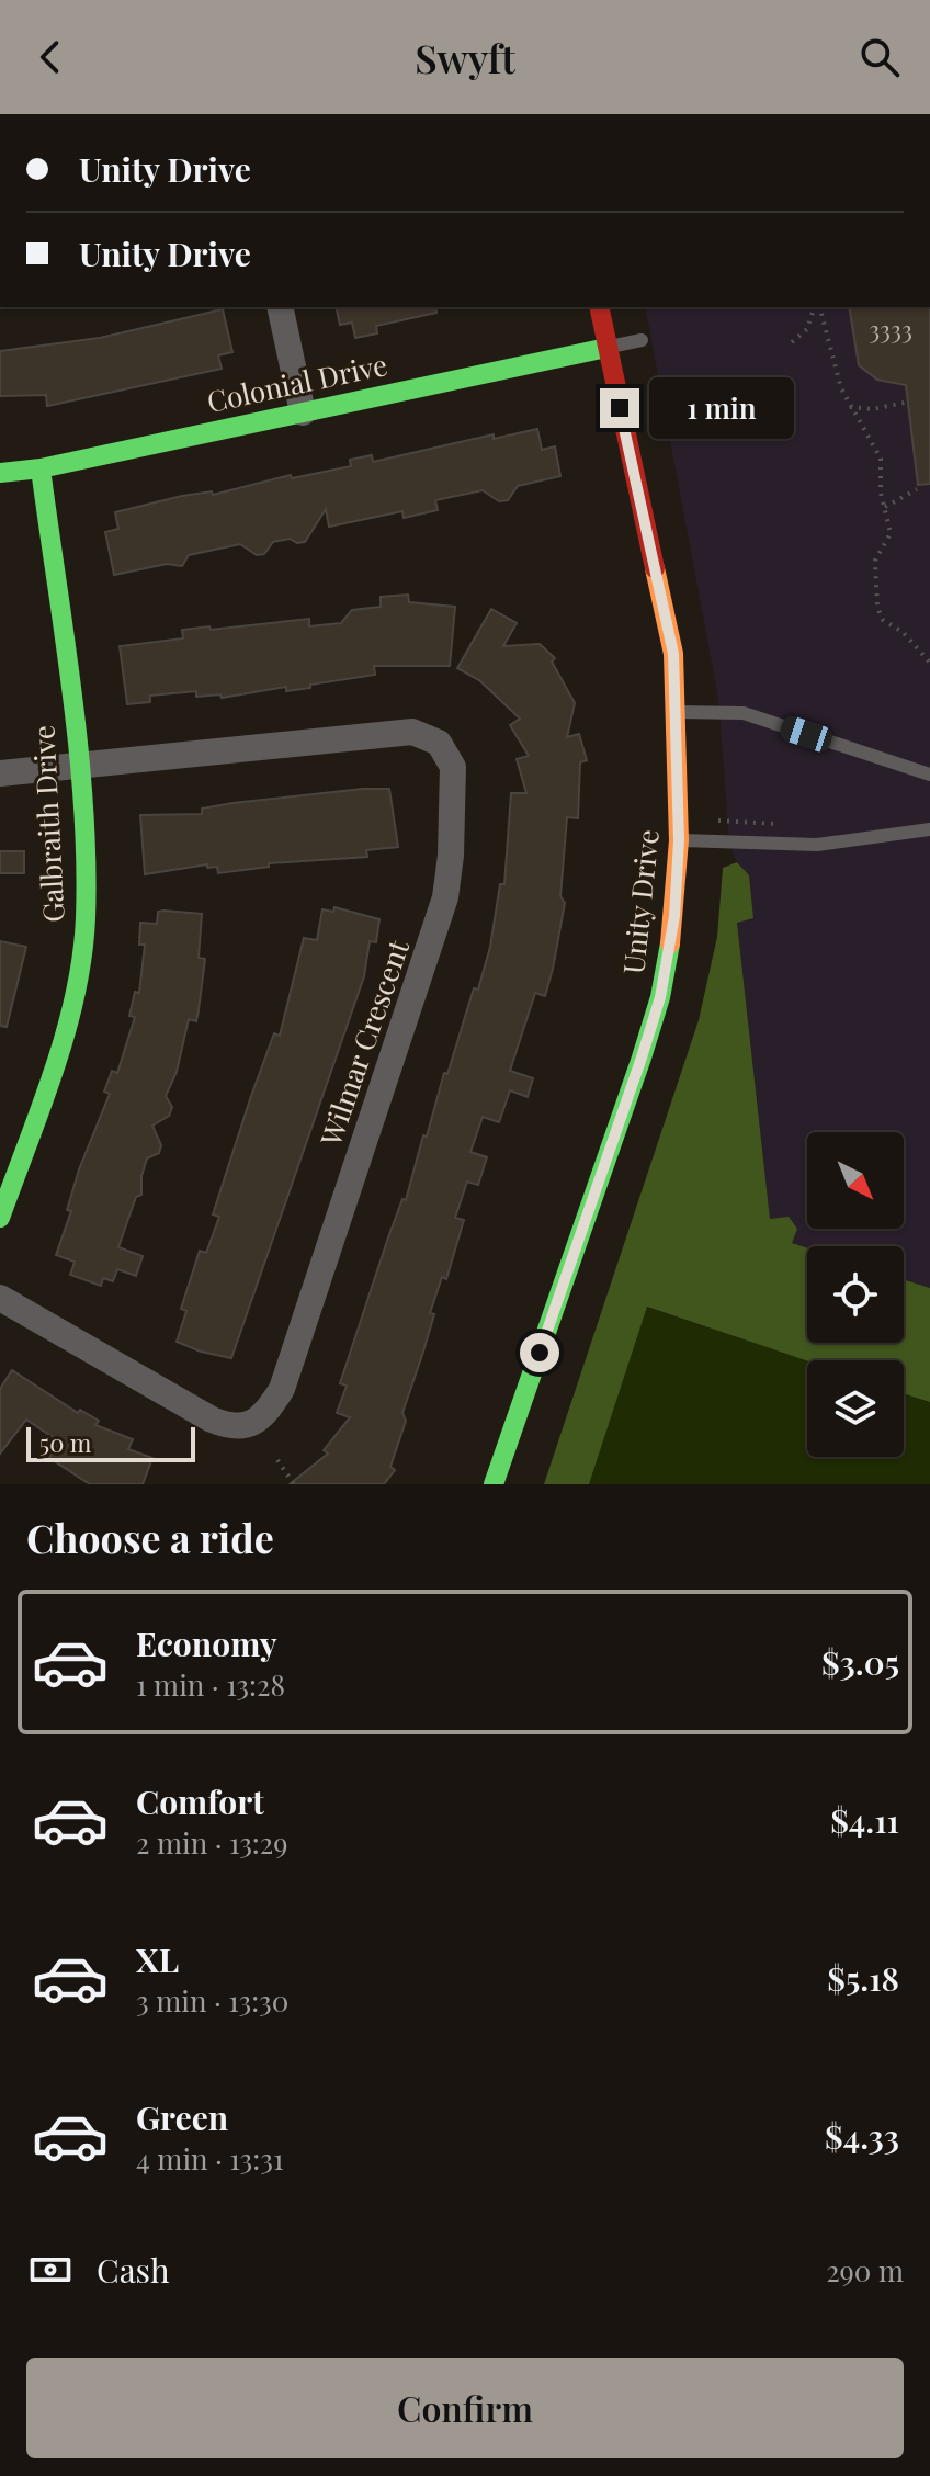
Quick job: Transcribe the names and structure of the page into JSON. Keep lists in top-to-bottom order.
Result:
{
  "streets": {
    "street": [
      "Colonial Drive",
      "Galbraith Drive",
      "Unity Drive",
      "Wilmar Crescent"
    ]
  },
  "crossings": [
    ["Colonial Drive", "Galbraith Drive"],
    ["Colonial Drive", "Unity Drive"],
    ["Galbraith Drive", "Wilmar Crescent"]
  ],
  "house_numbers": ["3333"],
  "scale_bar": "50 m",
  "north": "bottom right",
  "page": {
    "header": "Swyft",
    "banner": ["Unity Drive", "Unity Drive"],
    "bubble": "1 min",
    "scale": "50 m",
    "heading": "Choose a ride",
    "list": [
      {
        "name": "Economy",
        "note": "1 min · 13:28",
        "value": "$3.05"
      },
      {
        "name": "Comfort",
        "note": "2 min · 13:29",
        "value": "$4.11"
      },
      {
        "name": "XL",
        "note": "3 min · 13:30",
        "value": "$5.18"
      },
      {
        "name": "Green",
        "note": "4 min · 13:31",
        "value": "$4.33"
      }
    ],
    "pay": ["Cash", "290 m"],
    "buttons": "Confirm"
  }
}
